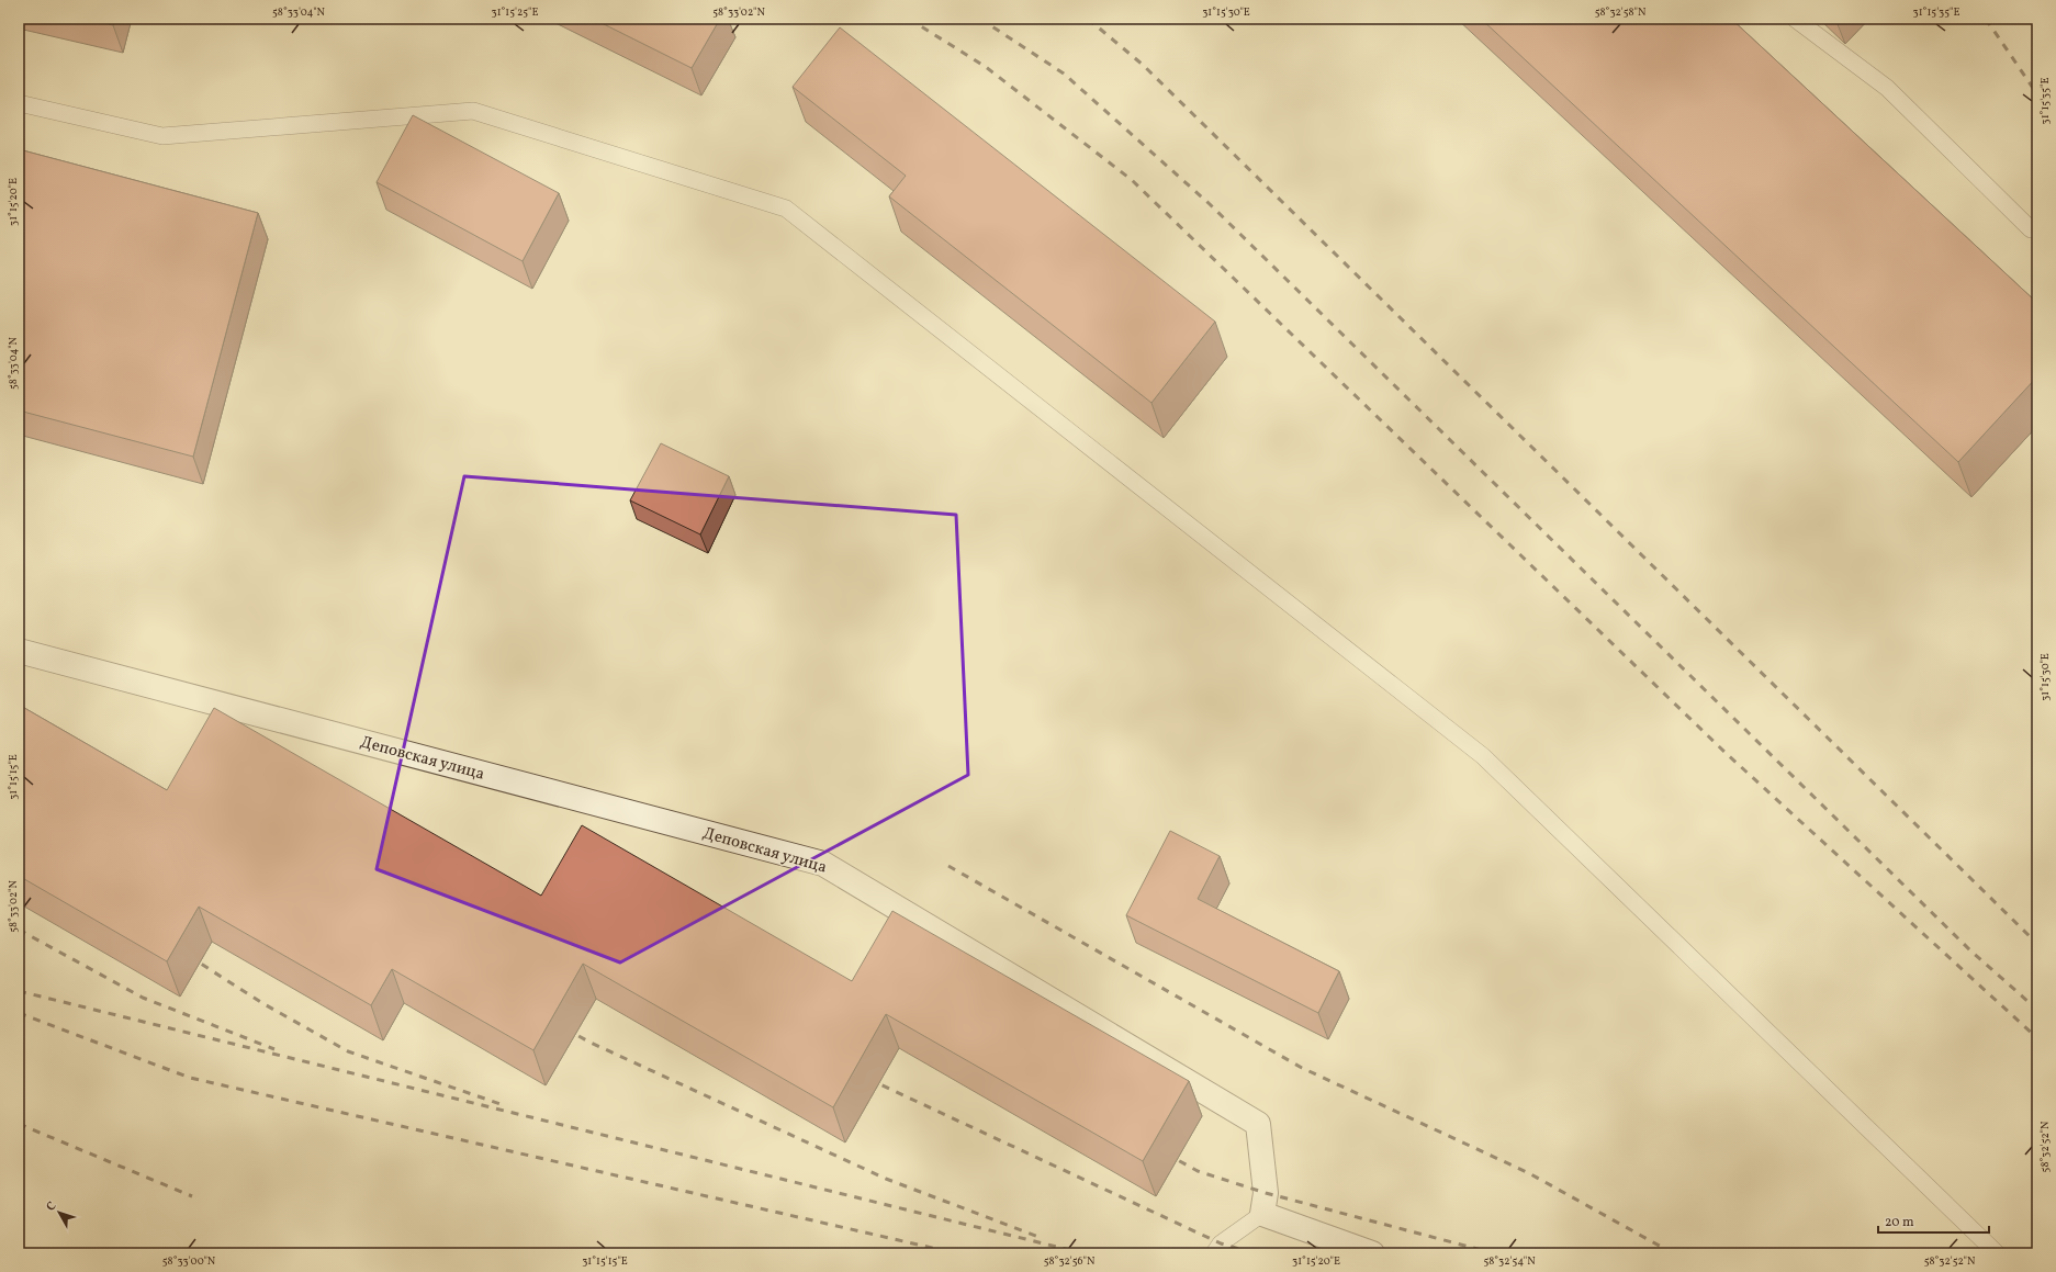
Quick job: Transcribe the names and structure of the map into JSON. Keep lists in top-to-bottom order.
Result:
{
  "streets": {
    "street": ["Деповская улица"]
  },
  "scale_bar": "20 m",
  "north": "top left",
  "coordinates": [
    "58°33'04\"N",
    "31°15'25\"E",
    "58°33'02\"N",
    "31°15'30\"E",
    "58°32'58\"N",
    "31°15'35\"E",
    "31°15'20\"E",
    "31°15'15\"E",
    "58°32'52\"N",
    "58°33'00\"N",
    "58°32'56\"N",
    "58°32'54\"N"
  ]
}
